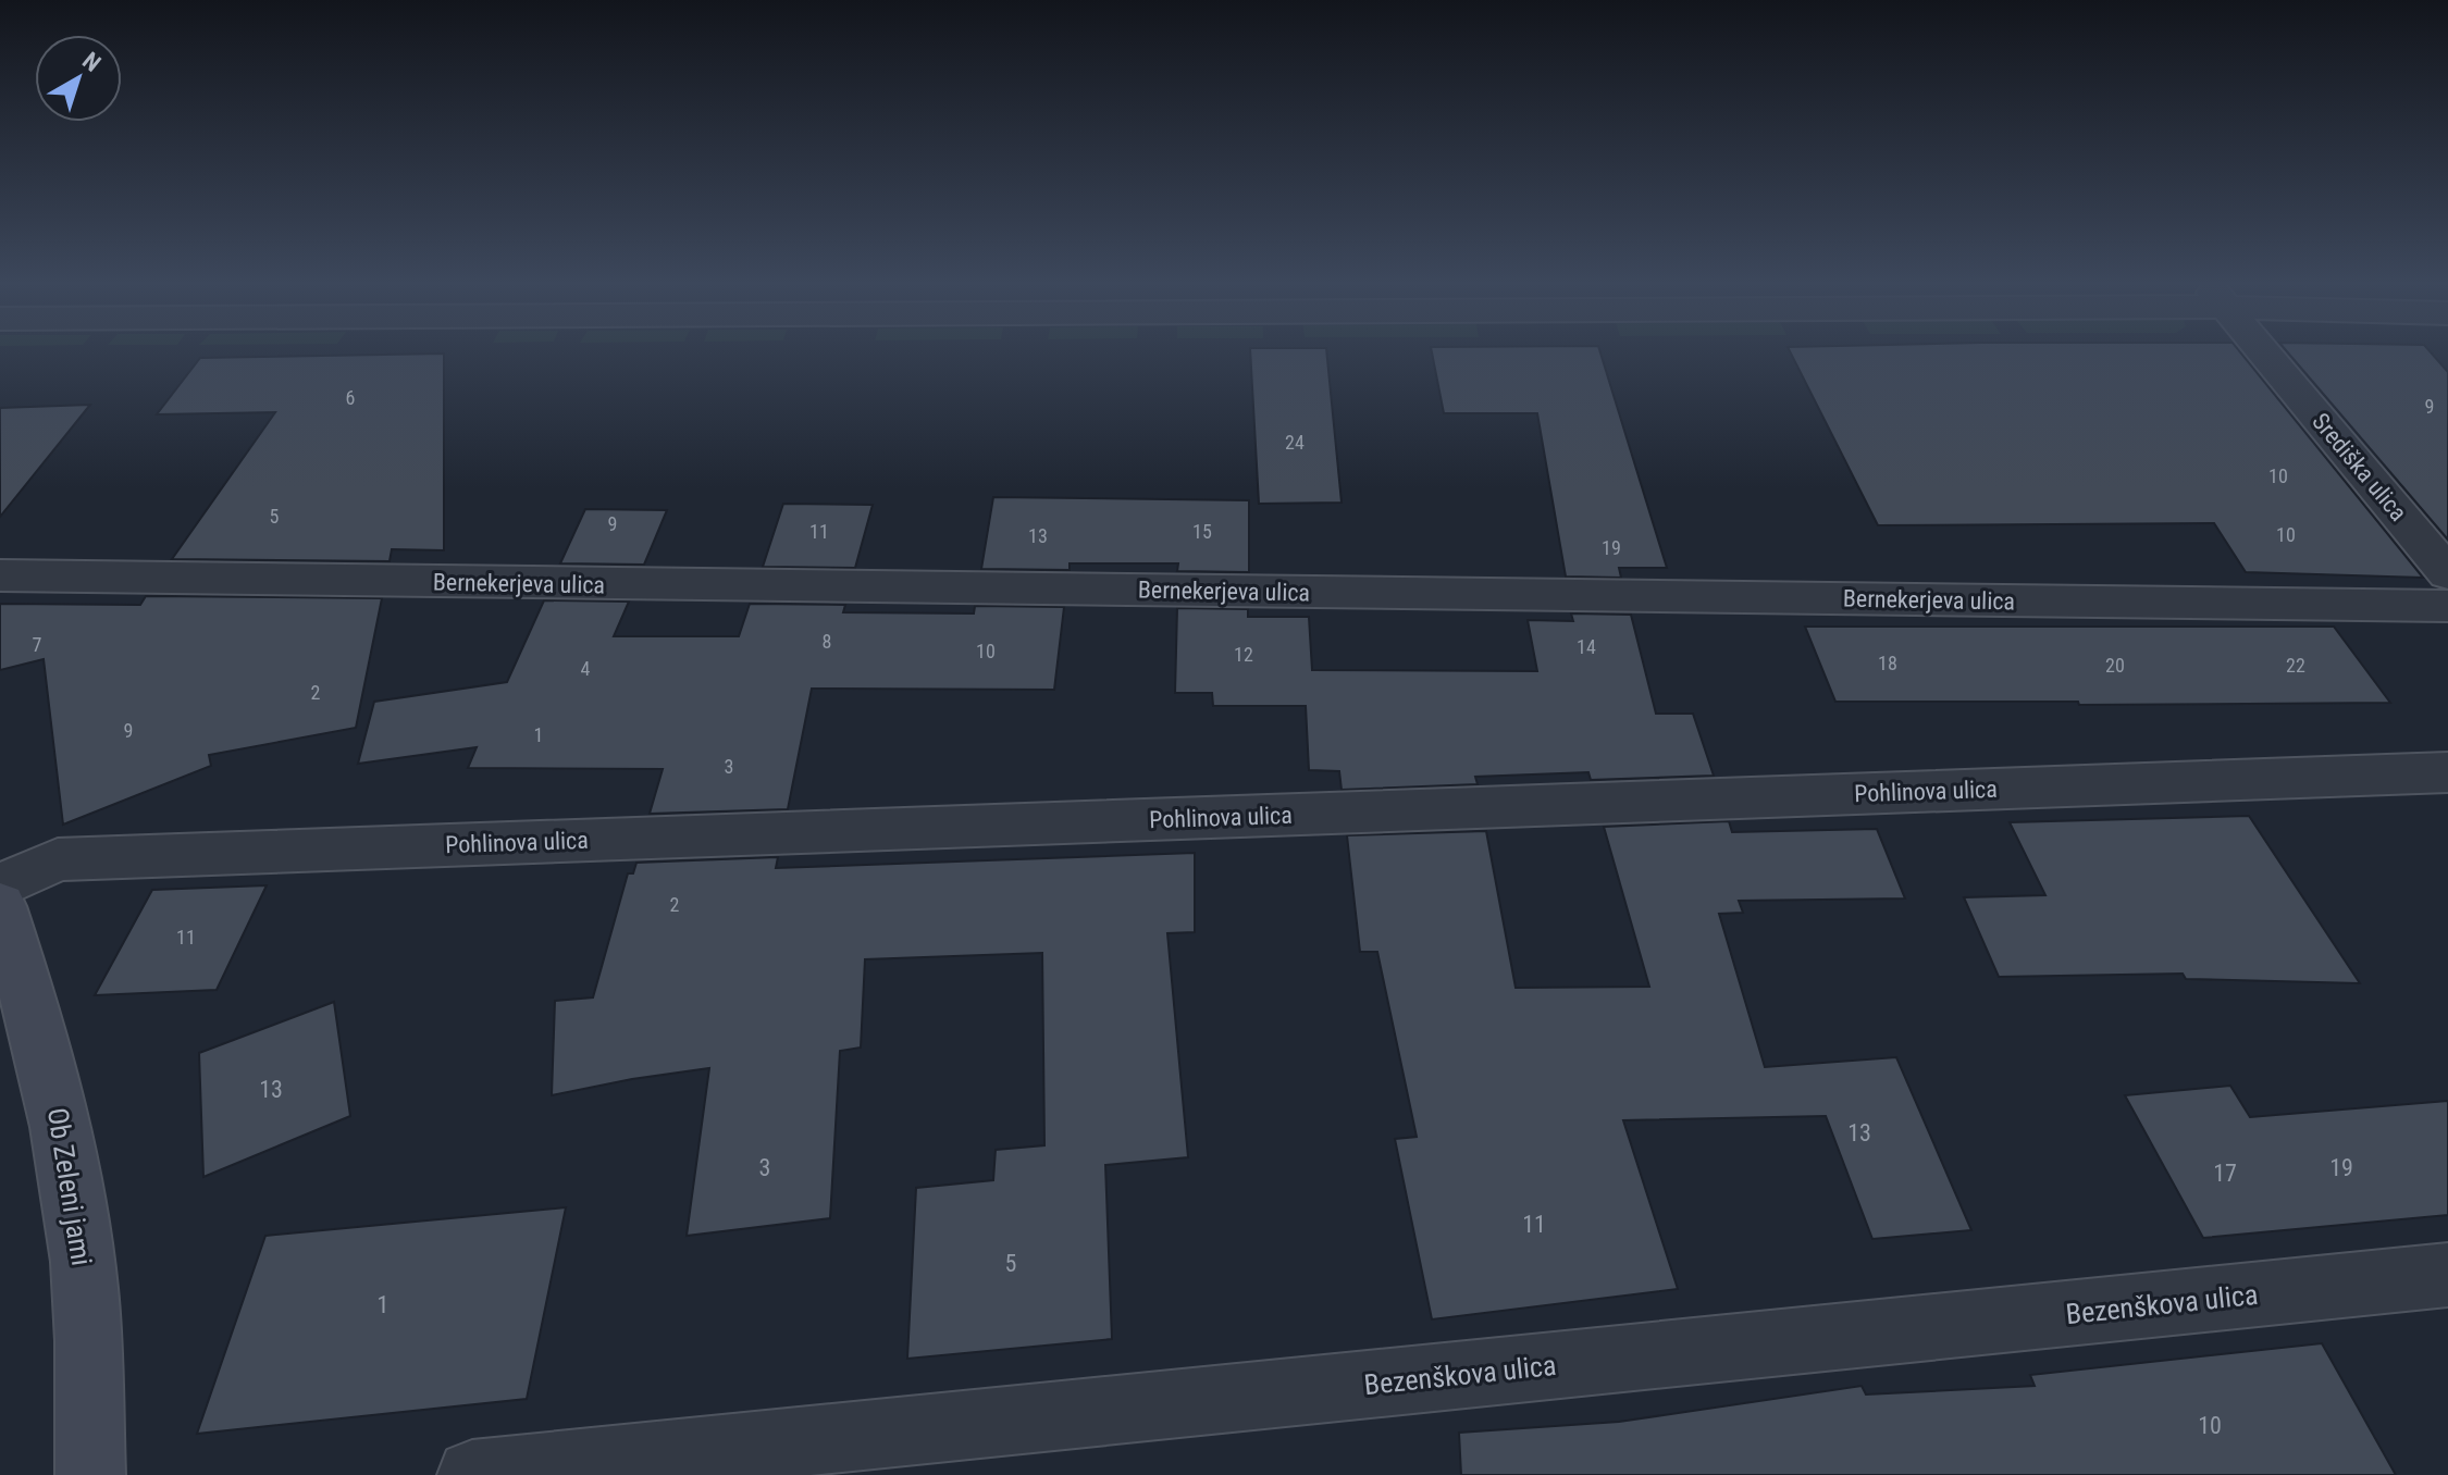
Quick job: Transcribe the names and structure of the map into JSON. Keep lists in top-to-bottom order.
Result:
{
  "streets": {
    "street": [
      "Središka ulica",
      "Bernekerjeva ulica",
      "Pohlinova ulica",
      "Ob Zeleni jami",
      "Bezenškova ulica"
    ]
  },
  "house_numbers": [
    "6",
    "9",
    "24",
    "10",
    "5",
    "9",
    "11",
    "15",
    "10",
    "13",
    "19",
    "8",
    "7",
    "14",
    "10",
    "12",
    "18",
    "20",
    "22",
    "4",
    "2",
    "9",
    "1",
    "3",
    "2",
    "11",
    "13",
    "13",
    "3",
    "19",
    "17",
    "11",
    "5",
    "1",
    "10"
  ],
  "north": "top right"
}
